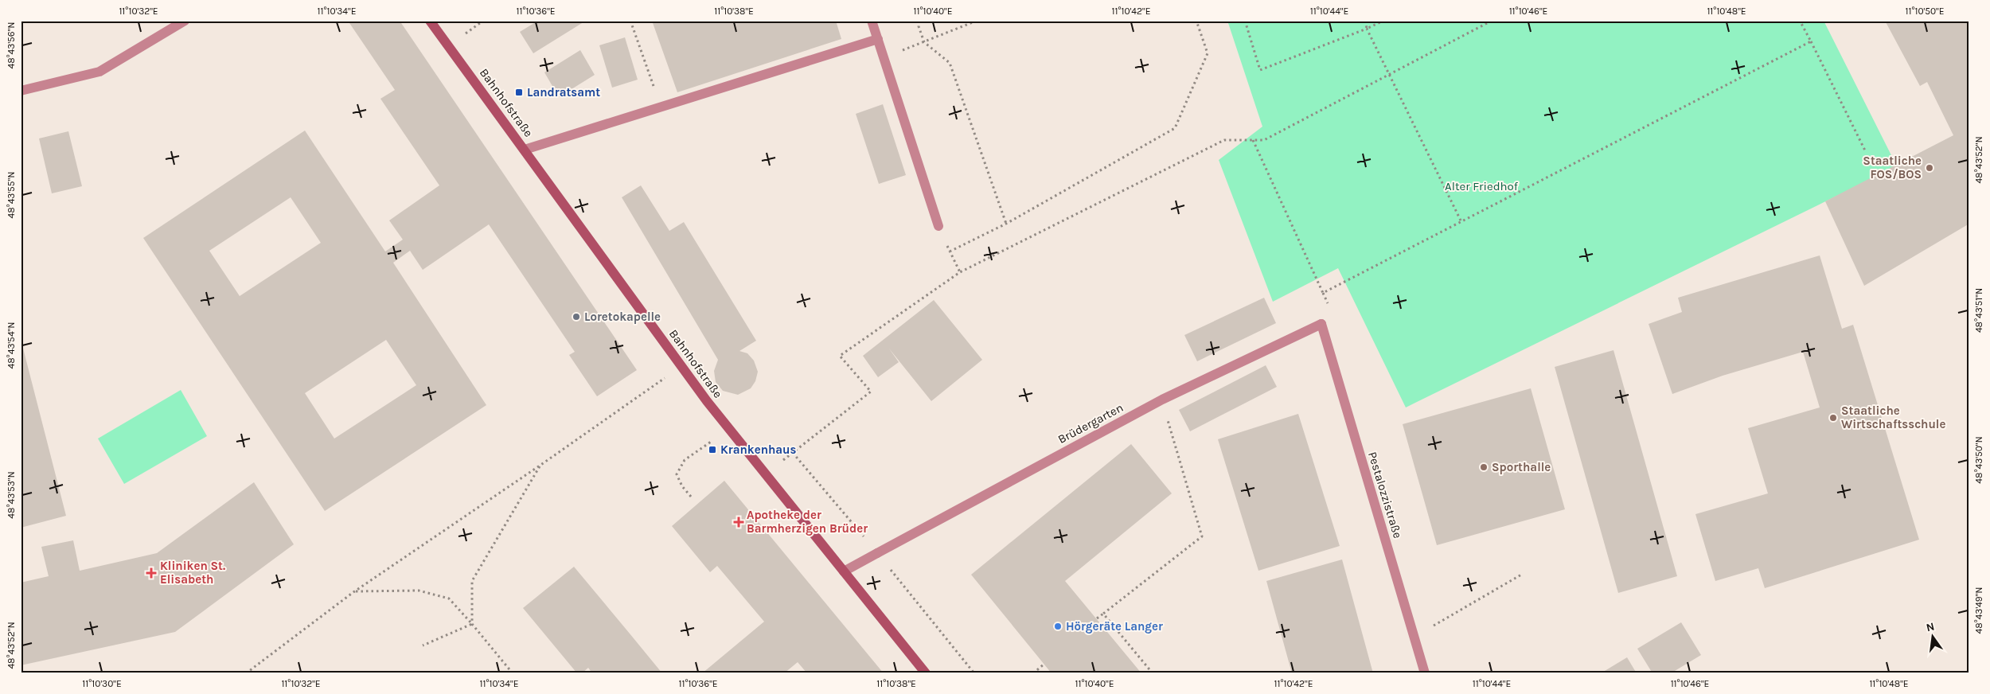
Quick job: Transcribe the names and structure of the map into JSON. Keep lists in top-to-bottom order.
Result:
{
  "streets": {
    "main road": ["Bahnhofstraße"],
    "street": ["Brüdergarten", "Pestalozzistraße"]
  },
  "crossings": [
    ["Bahnhofstraße", "Brüdergarten"],
    ["Brüdergarten", "Pestalozzistraße"]
  ],
  "parks": ["Alter Friedhof"],
  "places": {
    "transit": ["Landratsamt", "Krankenhaus"],
    "other": [
      "Staatliche FOS/BOS",
      "Loretokapelle",
      "Staatliche Wirtschaftsschule",
      "Sporthalle",
      "Hörgeräte Langer"
    ],
    "health": ["Apotheke der Barmherzigen Brüder", "Kliniken St. Elisabeth"]
  },
  "north": "top",
  "coordinates": [
    "11°10'32\"E",
    "11°10'34\"E",
    "11°10'36\"E",
    "11°10'38\"E",
    "11°10'40\"E",
    "11°10'42\"E",
    "11°10'44\"E",
    "11°10'46\"E",
    "11°10'48\"E",
    "11°10'50\"E",
    "48°43'56\"N",
    "48°43'52\"N",
    "48°43'55\"N",
    "48°43'51\"N",
    "48°43'54\"N",
    "48°43'50\"N",
    "48°43'53\"N",
    "48°43'49\"N",
    "11°10'30\"E"
  ]
}
